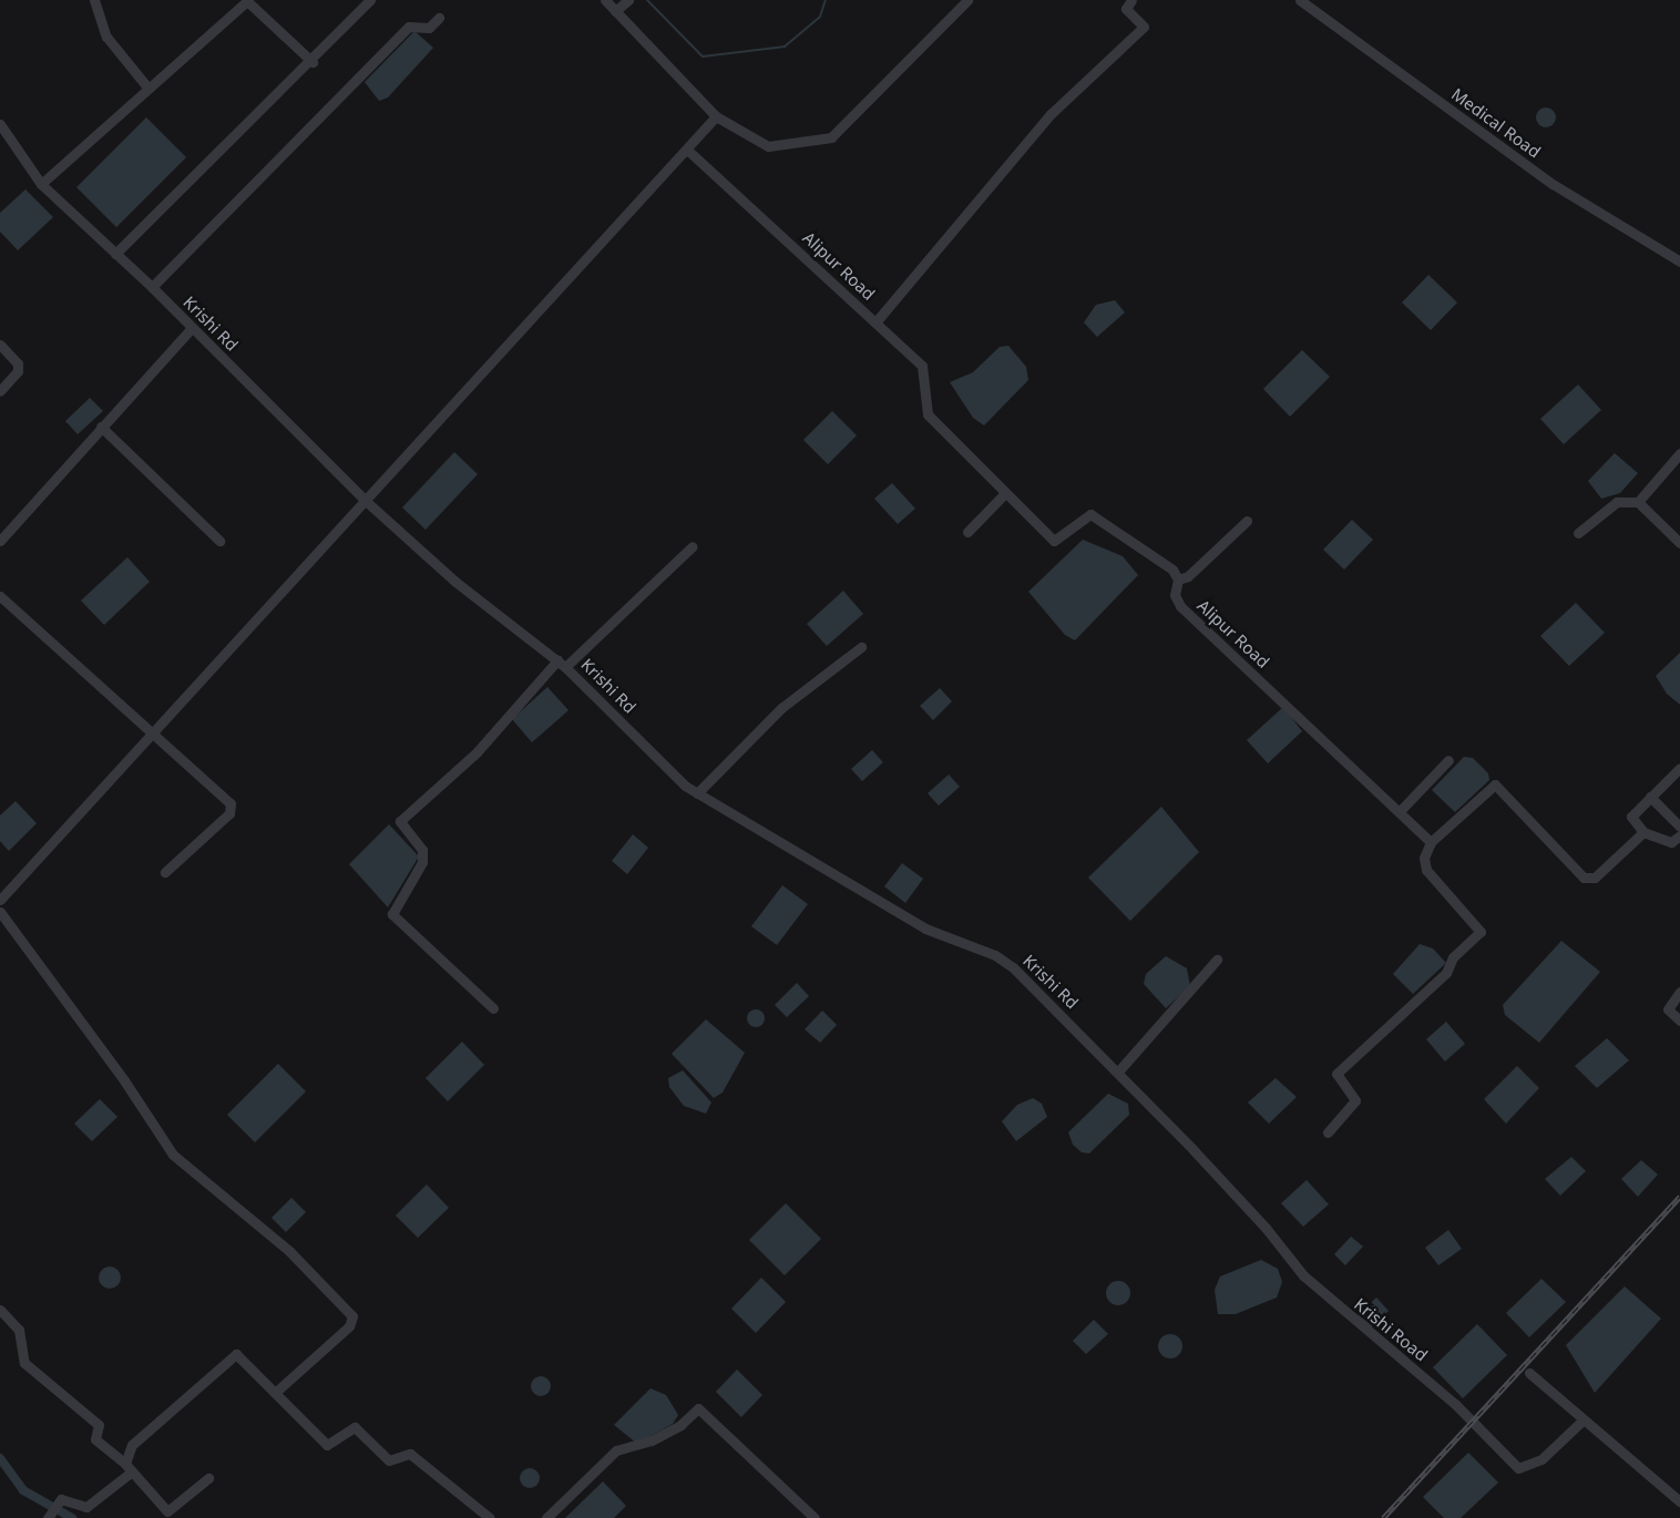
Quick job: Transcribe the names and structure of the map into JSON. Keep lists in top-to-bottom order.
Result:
{
  "streets": {
    "street": [
      "Medical Road",
      "Alipur Road",
      "Krishi Rd",
      "Krishi Road"
    ]
  },
  "crossings": [
    ["Krishi Rd", "Krishi Road"]
  ]
}
